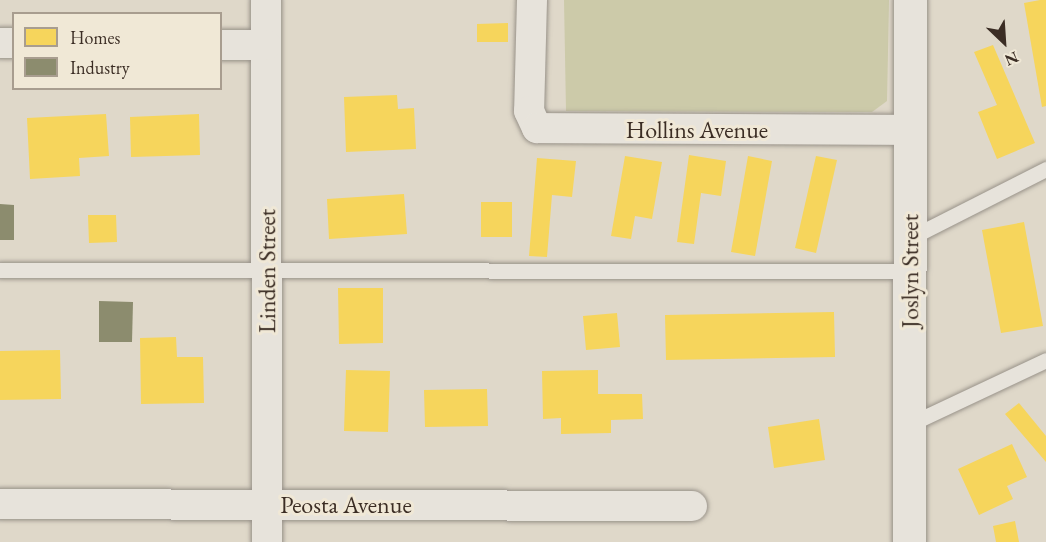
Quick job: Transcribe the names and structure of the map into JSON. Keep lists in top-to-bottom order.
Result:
{
  "streets": {
    "street": [
      "Hollins Avenue",
      "Linden Street",
      "Joslyn Street",
      "Peosta Avenue"
    ]
  },
  "crossings": [
    ["Hollins Avenue", "Joslyn Street"],
    ["Linden Street", "Peosta Avenue"]
  ],
  "legend": ["Homes", "Industry"],
  "north": "bottom right"
}
